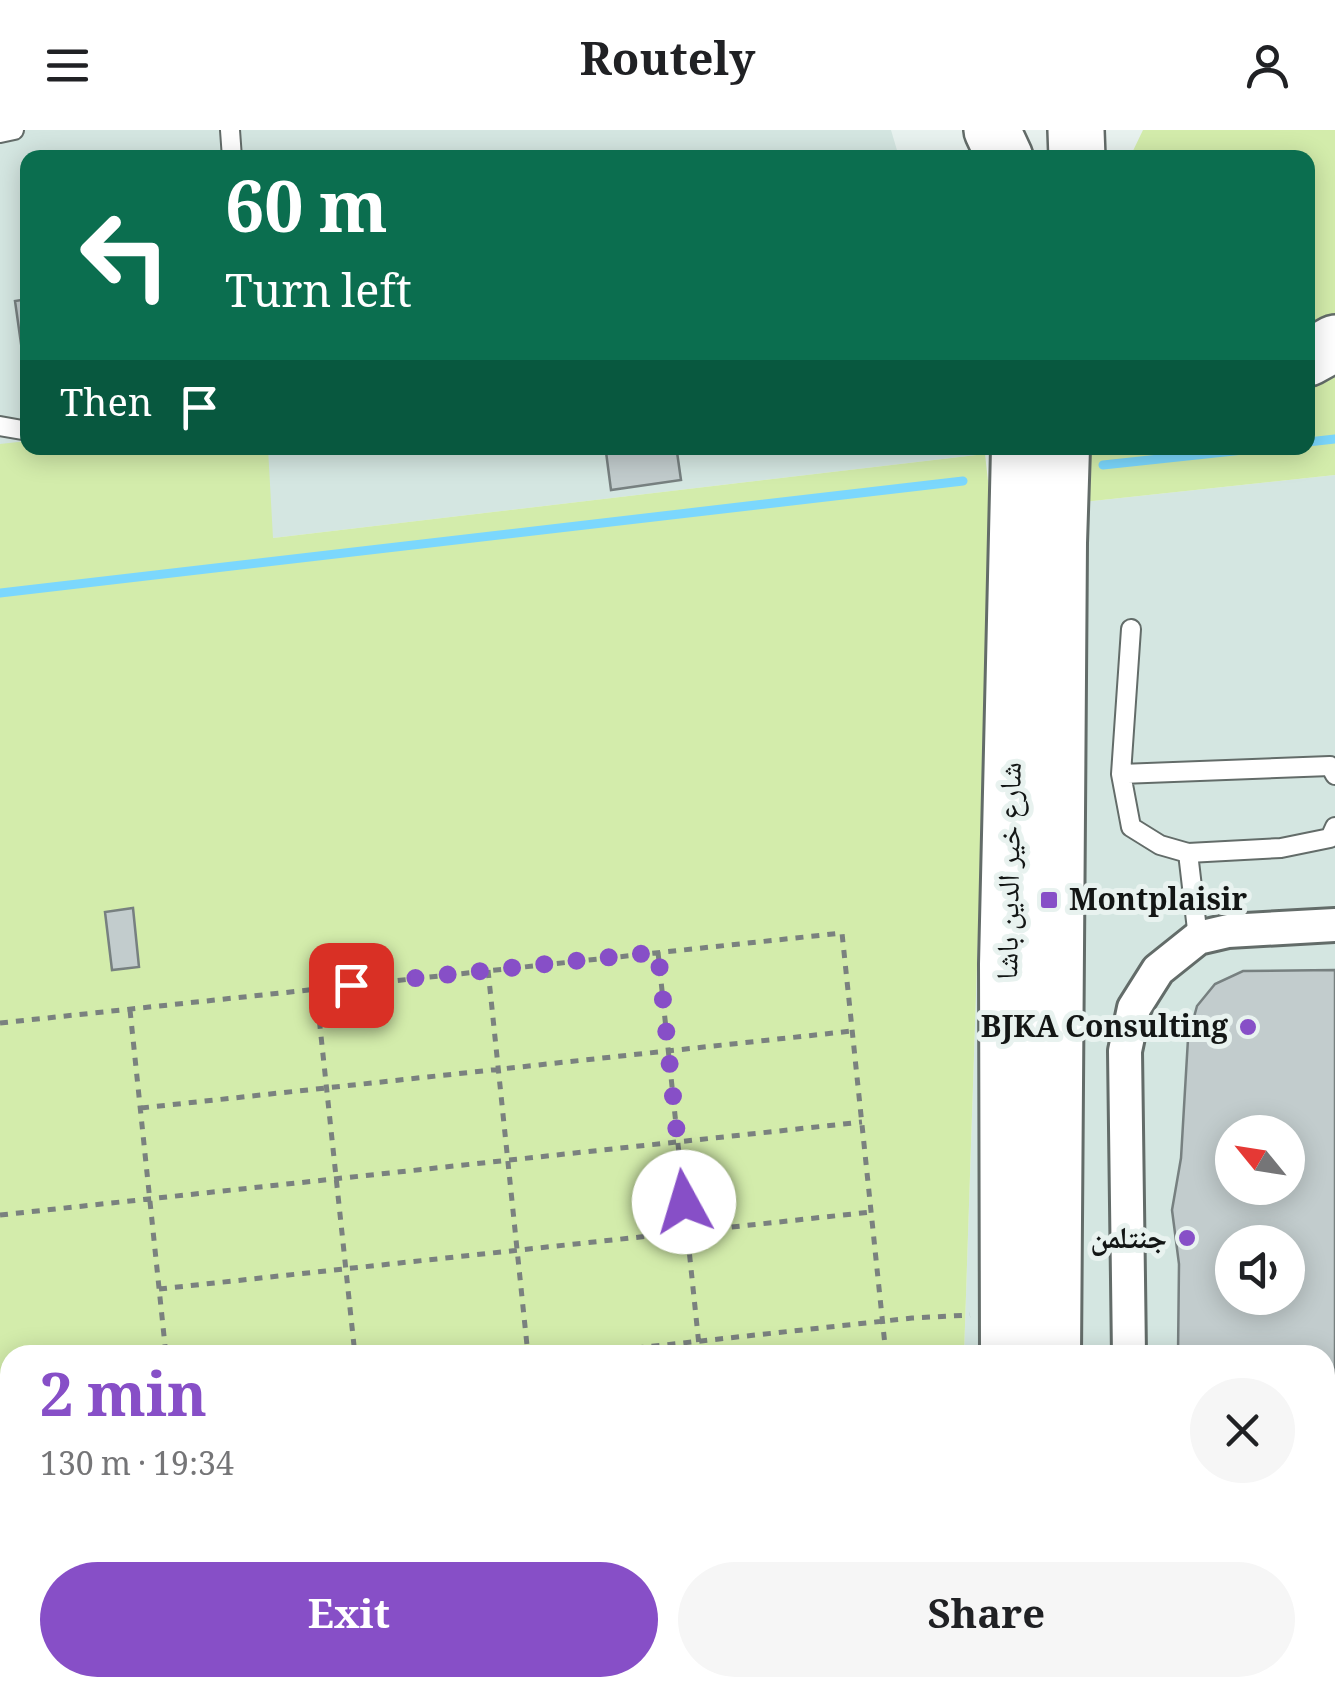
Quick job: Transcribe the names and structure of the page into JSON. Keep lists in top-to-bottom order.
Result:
{
  "streets": {
    "main road": ["شارع خير الدين باشا"]
  },
  "places": {
    "transit": ["Montplaisir"],
    "other": ["BJKA Consulting", "جنتلمن"]
  },
  "north": "top left",
  "page": {
    "header": "Routely",
    "turn": ["60 m", "Turn left"],
    "then": "Then",
    "heading": ["2 min", "130 m · 19:34"],
    "buttons": ["Exit", "Share"]
  }
}
